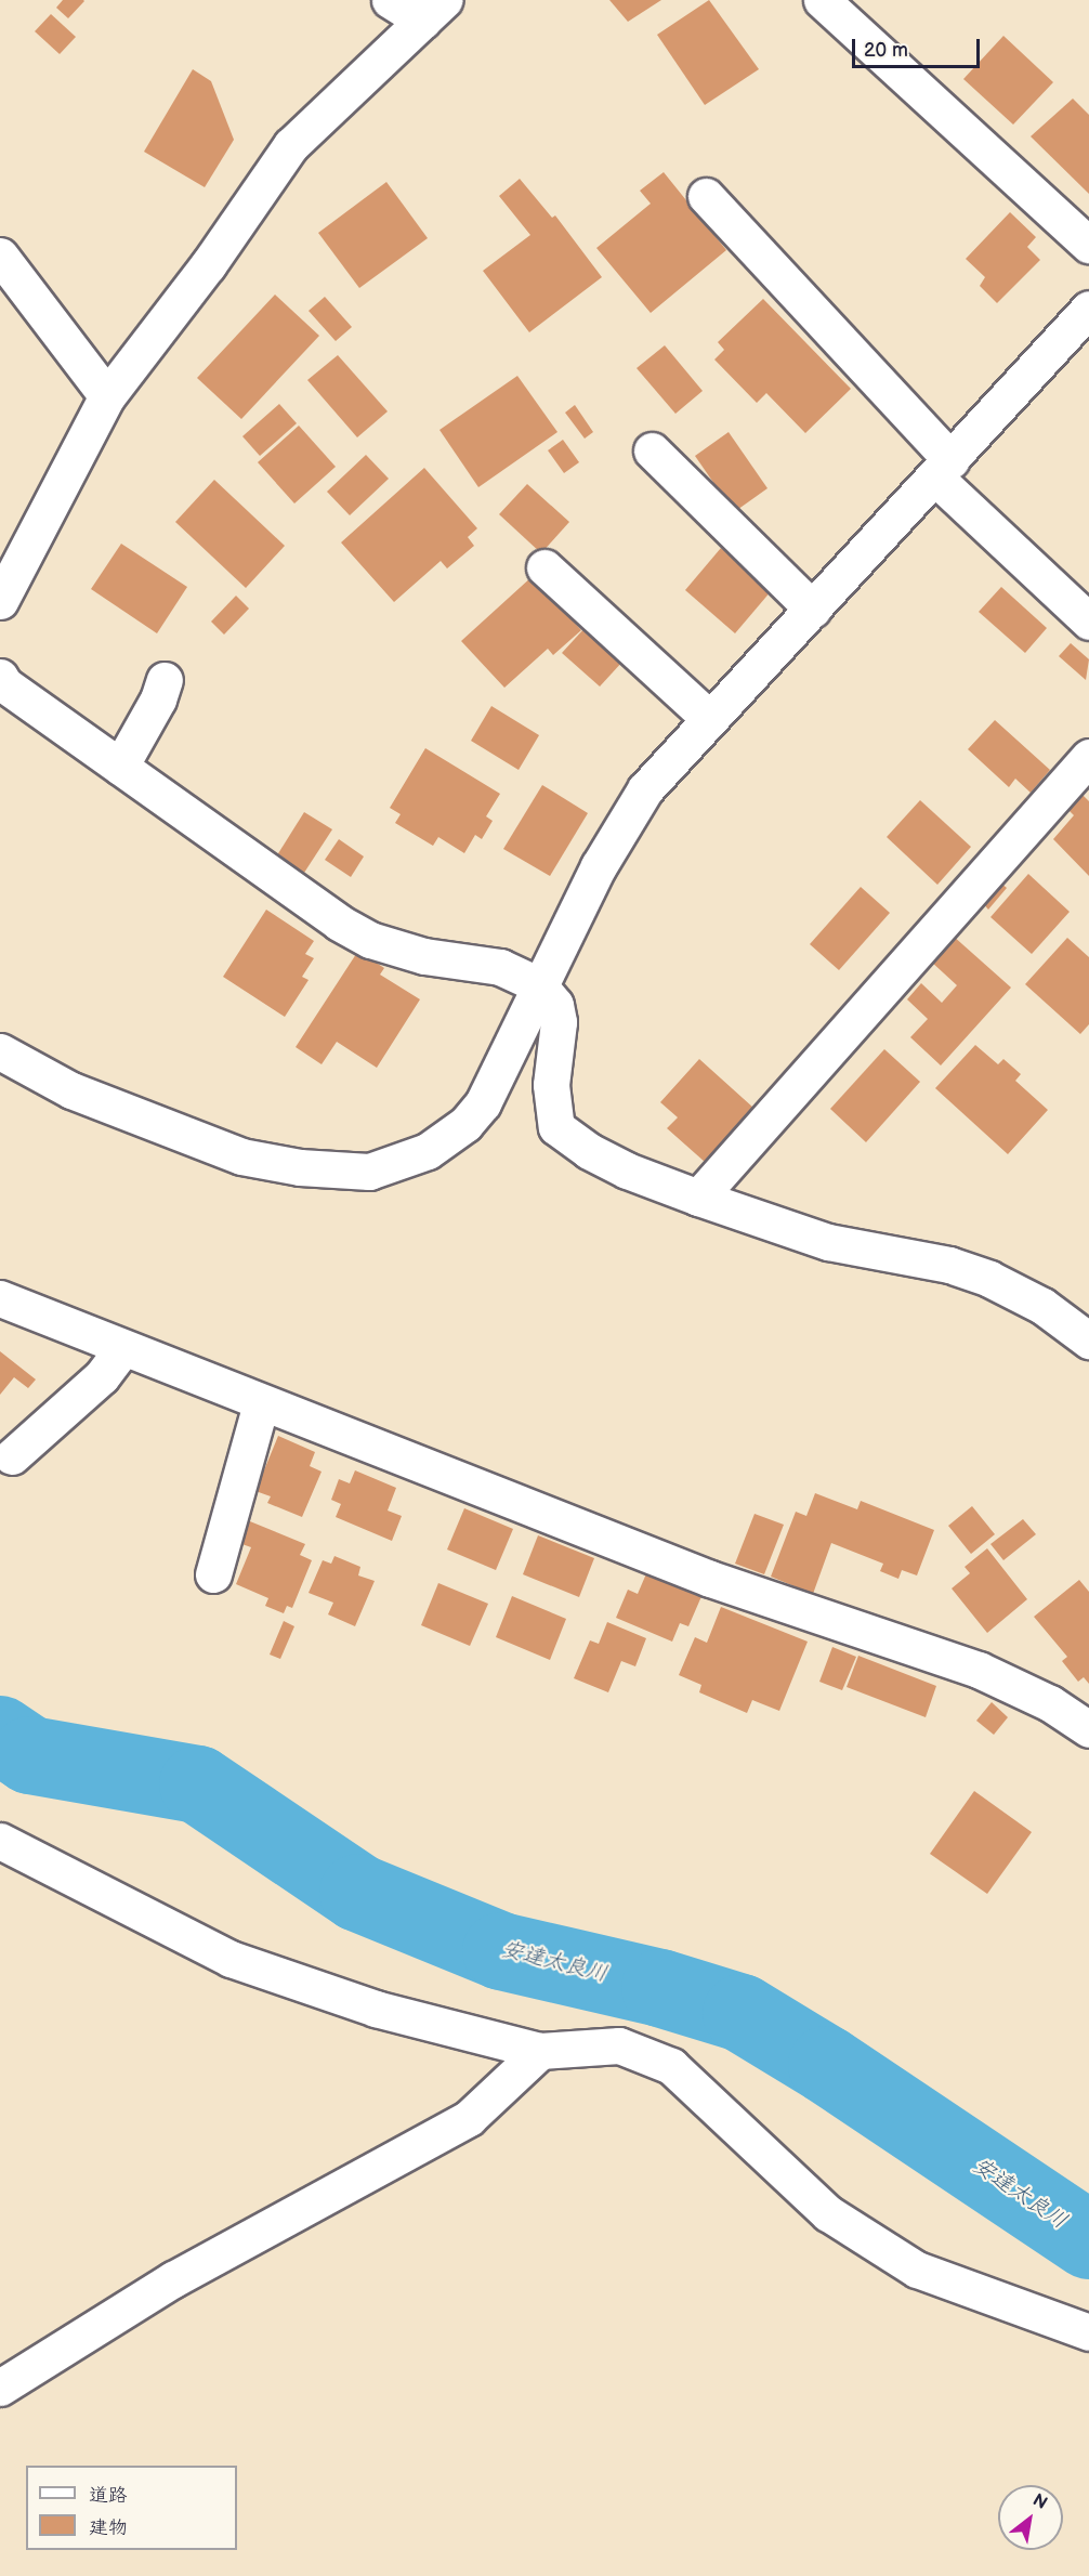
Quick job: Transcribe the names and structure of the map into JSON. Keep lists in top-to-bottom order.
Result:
{
  "water": ["安達太良川"],
  "legend": ["道路", "建物"],
  "scale_bar": "20 m",
  "north": "top right"
}
